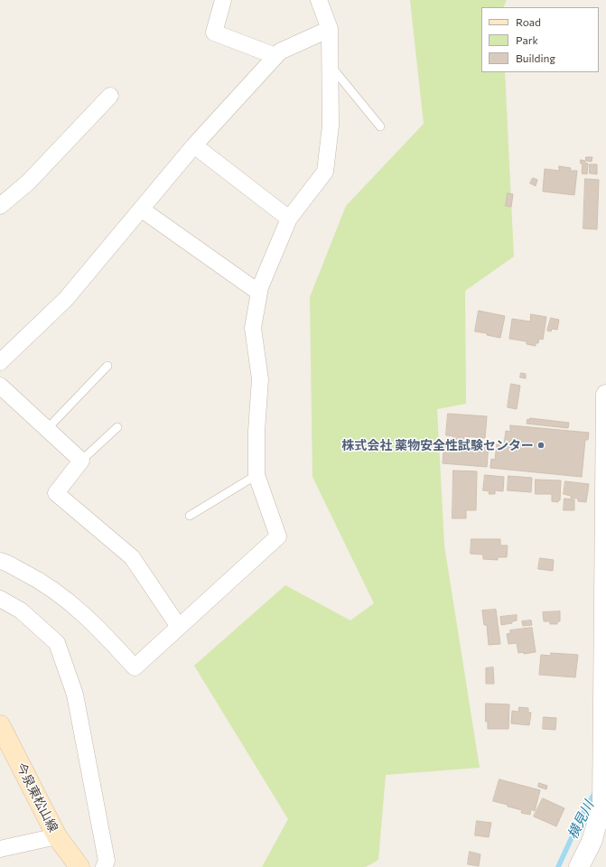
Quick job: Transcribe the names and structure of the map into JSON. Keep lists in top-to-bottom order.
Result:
{
  "streets": {
    "main road": ["今泉東松山線"]
  },
  "water": ["横見川"],
  "places": ["株式会社 薬物安全性試験センター"],
  "legend": ["Road", "Park", "Building"]
}
